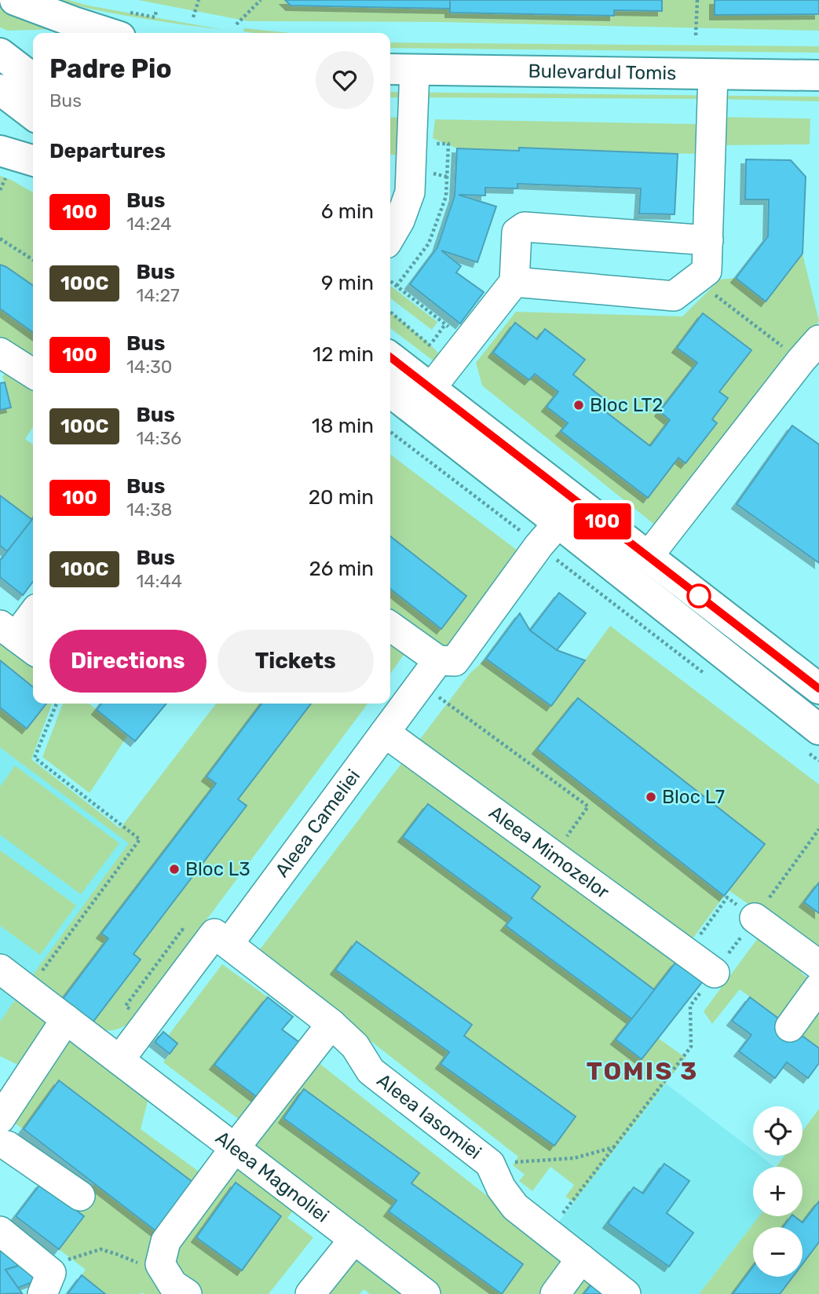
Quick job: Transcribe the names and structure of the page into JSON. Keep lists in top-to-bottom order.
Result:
{
  "streets": {
    "main road": ["Bulevardul Tomis"],
    "street": [
      "Aleea Cameliei",
      "Aleea Mimozelor",
      "Aleea Iasomiei",
      "Aleea Magnoliei"
    ]
  },
  "crossings": [
    ["Aleea Cameliei", "Aleea Mimozelor"],
    ["Aleea Cameliei", "Aleea Iasomiei"]
  ],
  "districts": ["TOMIS 3"],
  "places": ["Bloc LT2", "Bloc L7", "Bloc L3"],
  "lines": ["bus line 100"],
  "page": {
    "on_map": "100",
    "heading": [
      ["Padre Pio", "Bus"],
      "Departures"
    ],
    "list": [
      {
        "mark": "100",
        "name": "Bus",
        "note": "14:24",
        "value": "6 min"
      },
      {
        "mark": "100C",
        "name": "Bus",
        "note": "14:27",
        "value": "9 min"
      },
      {
        "mark": "100",
        "name": "Bus",
        "note": "14:30",
        "value": "12 min"
      },
      {
        "mark": "100C",
        "name": "Bus",
        "note": "14:36",
        "value": "18 min"
      },
      {
        "mark": "100",
        "name": "Bus",
        "note": "14:38",
        "value": "20 min"
      },
      {
        "mark": "100C",
        "name": "Bus",
        "note": "14:44",
        "value": "26 min"
      }
    ],
    "buttons": ["Directions", "Tickets"],
    "map_buttons": ["+", "−"]
  }
}
